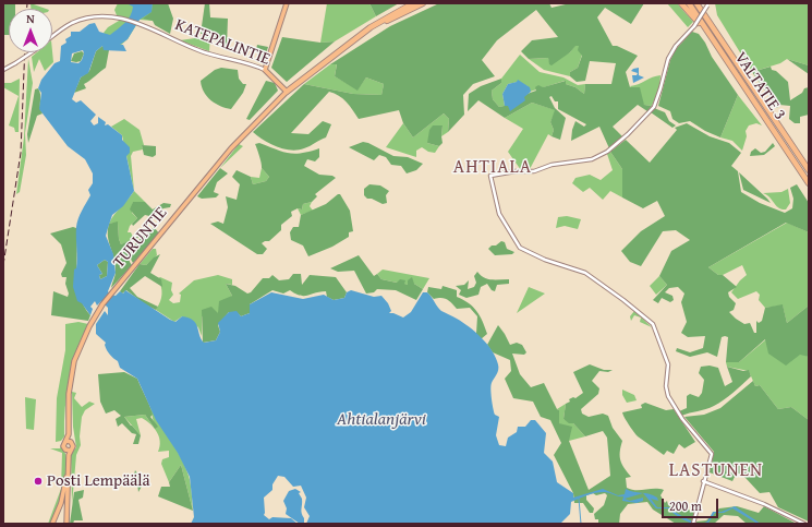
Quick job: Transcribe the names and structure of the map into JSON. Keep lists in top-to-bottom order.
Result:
{
  "streets": {
    "highway": ["VALTATIE 3"],
    "main road": ["KATEPALINTIE", "TURUNTIE"]
  },
  "crossings": [
    ["KATEPALINTIE", "TURUNTIE"]
  ],
  "districts": ["AHTIALA", "LASTUNEN"],
  "water": ["Ahtialanjärvi"],
  "places": ["Posti Lempäälä"],
  "scale_bar": "200 m",
  "north": "top"
}
